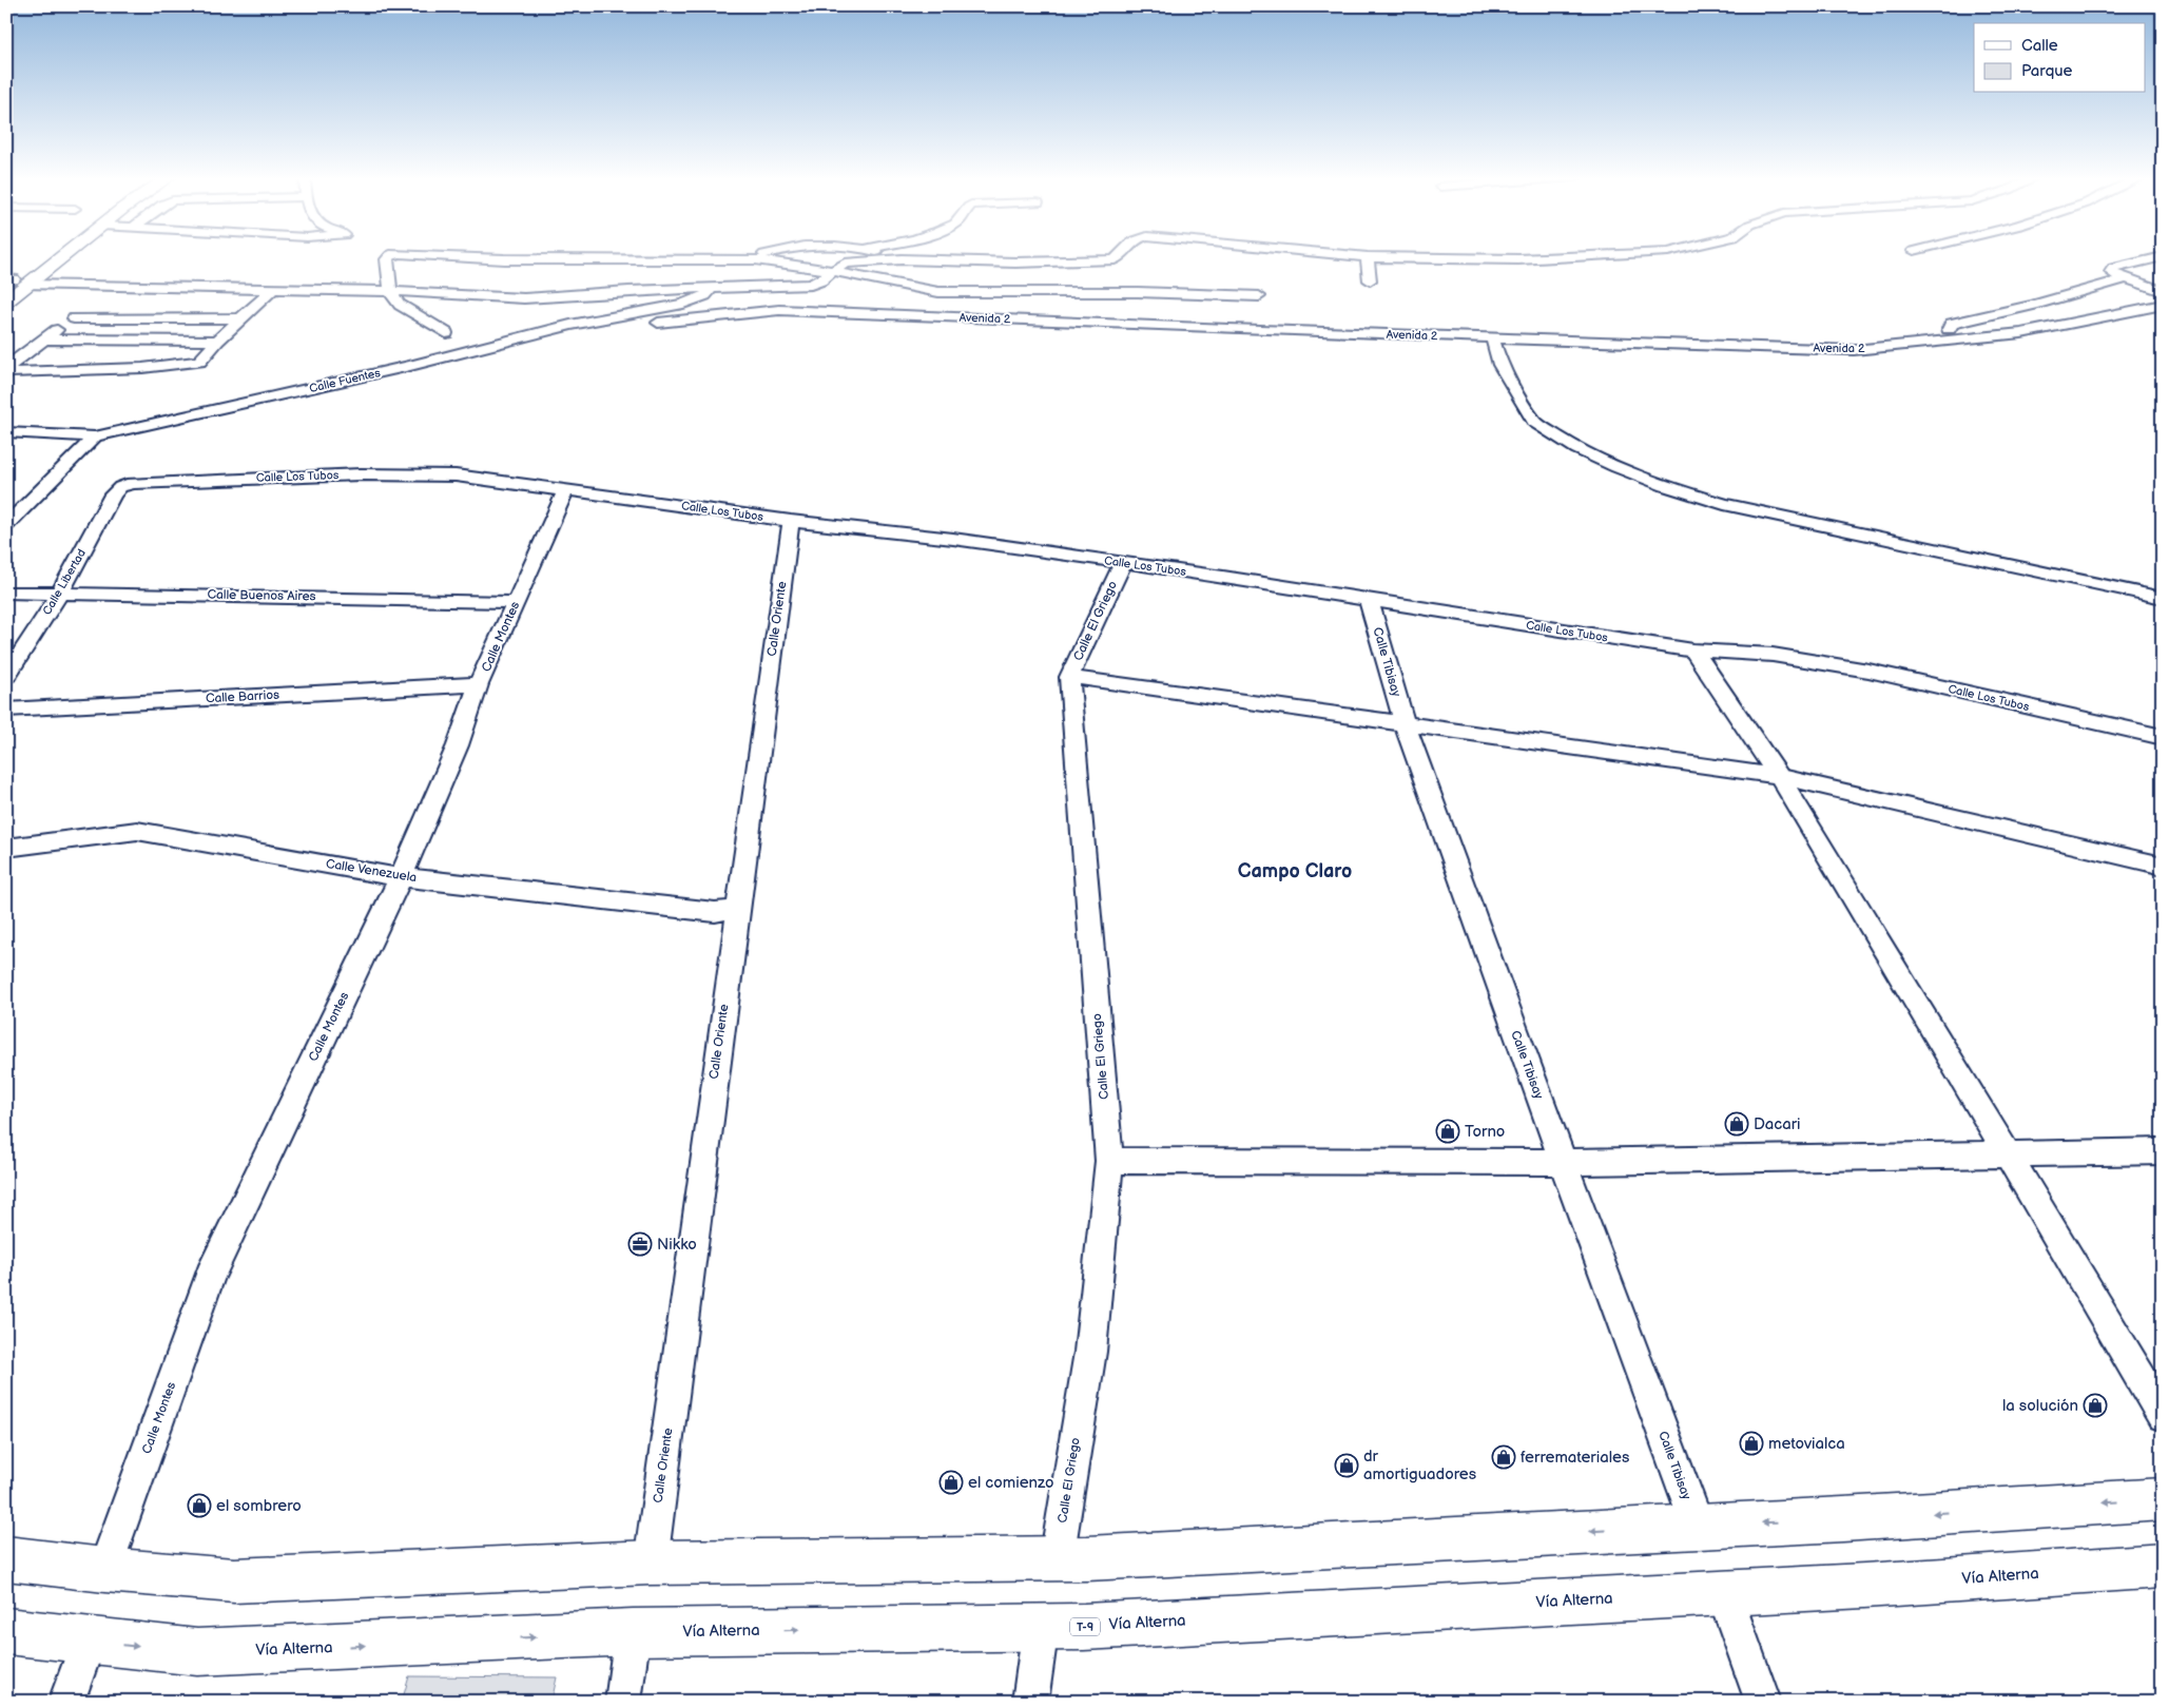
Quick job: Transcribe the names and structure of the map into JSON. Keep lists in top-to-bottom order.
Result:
{
  "streets": {
    "highway": ["Vía Alterna", "T-9"],
    "street": [
      "Avenida 2",
      "Calle Fuentes",
      "Calle Los Tubos",
      "Calle Libertad",
      "Calle Buenos Aires",
      "Calle Oriente",
      "Calle El Griego",
      "Calle Montes",
      "Calle Tibisay",
      "Calle Barrios",
      "Calle Venezuela"
    ]
  },
  "crossings": [
    ["Calle Los Tubos", "Calle Libertad"],
    ["Calle Los Tubos", "Calle Oriente"],
    ["Calle Los Tubos", "Calle El Griego"],
    ["Calle Los Tubos", "Calle Montes"],
    ["Calle Los Tubos", "Calle Tibisay"],
    ["Calle Libertad", "Calle Buenos Aires"],
    ["Calle Buenos Aires", "Calle Montes"],
    ["Calle Oriente", "Calle Venezuela"],
    ["Calle Montes", "Calle Barrios"],
    ["Calle Montes", "Calle Venezuela"]
  ],
  "districts": ["Campo Claro"],
  "places": {
    "shop": [
      "Dacari",
      "Torno",
      "la solución",
      "metovialca",
      "ferremateriales",
      "dr amortiguadores",
      "el comienzo",
      "el sombrero"
    ],
    "office": ["Nikko"]
  },
  "legend": ["Calle", "Parque"]
}
